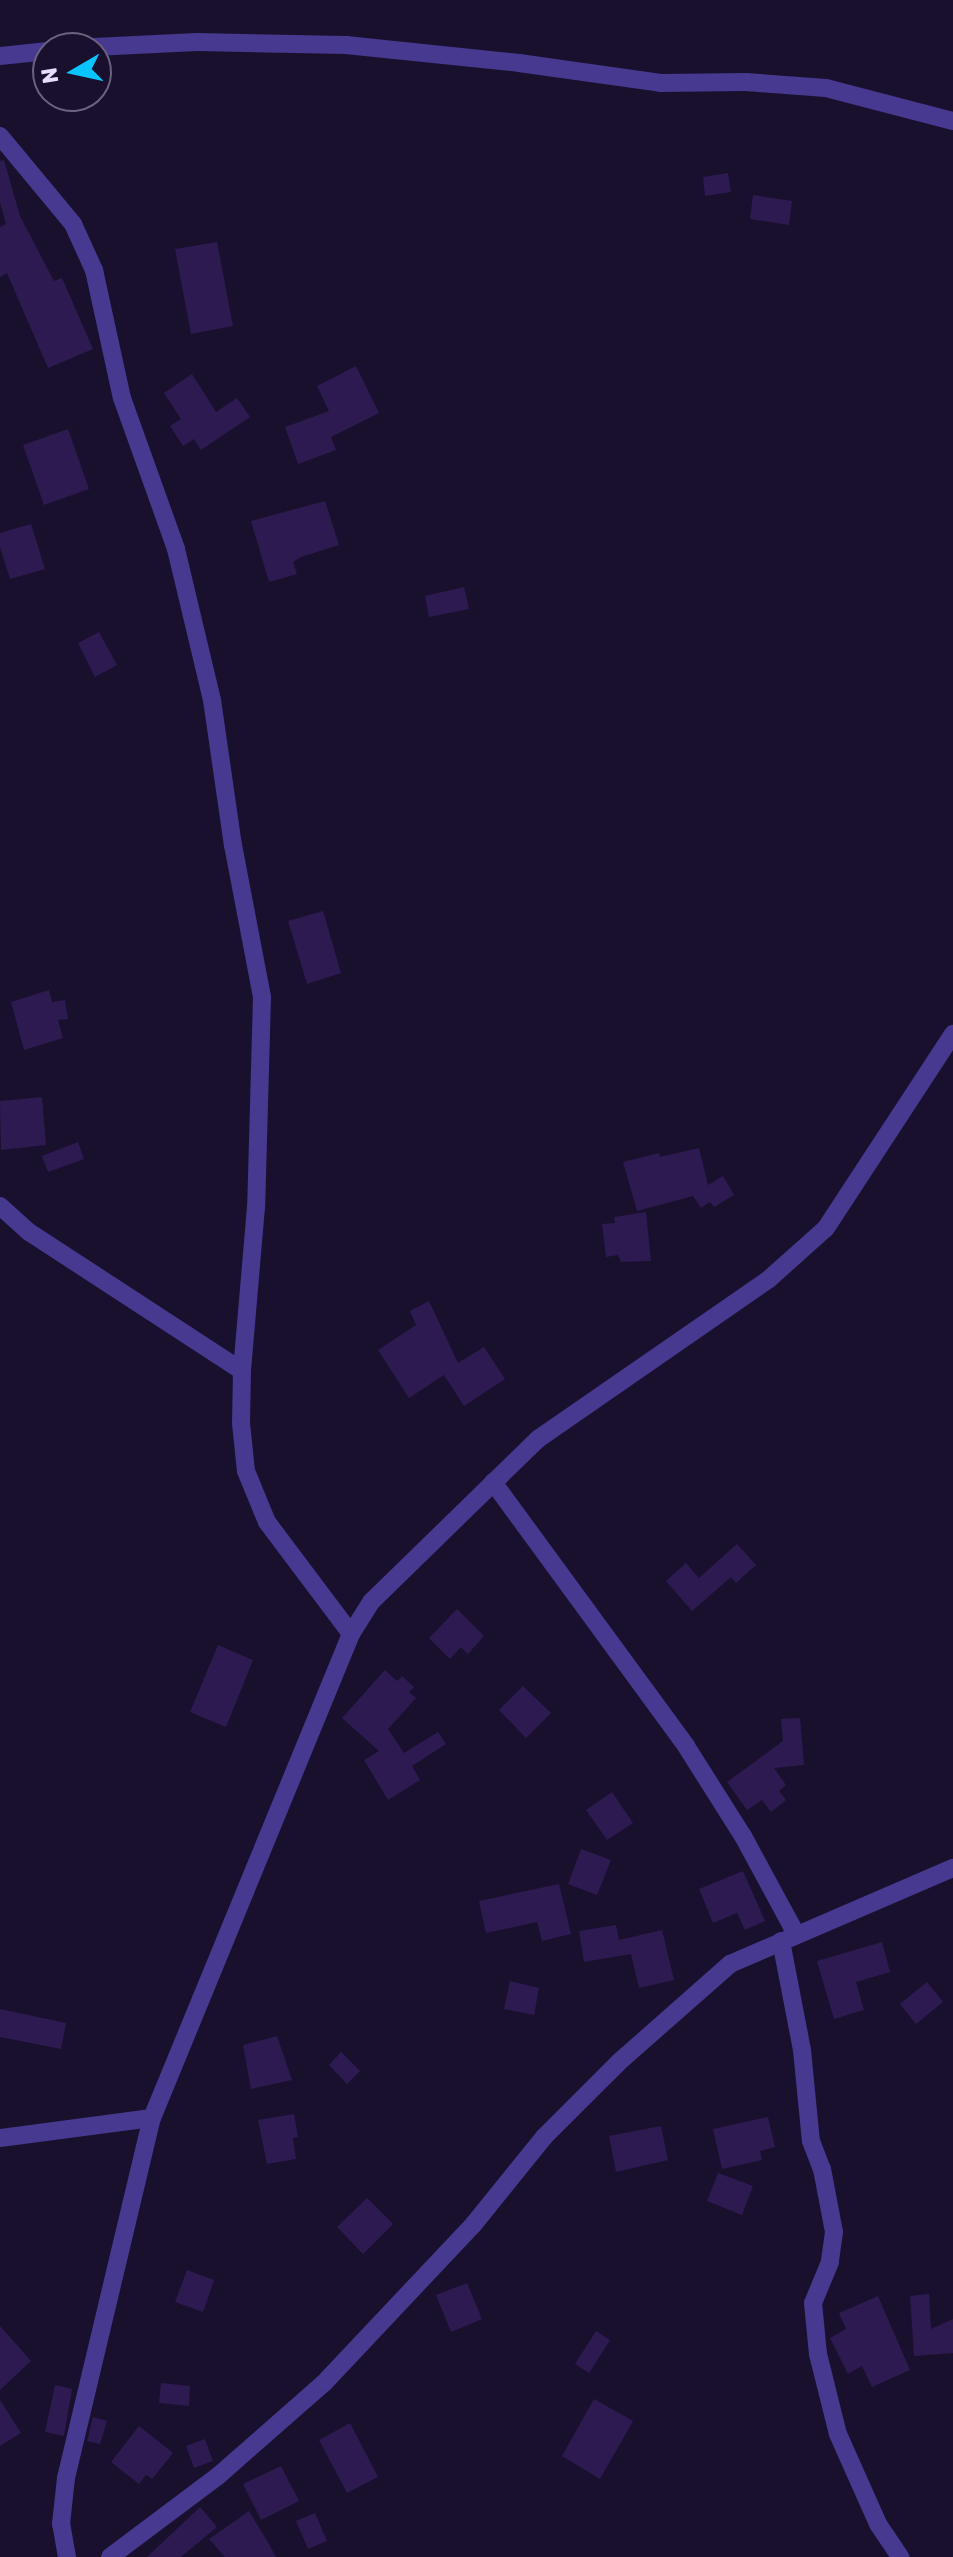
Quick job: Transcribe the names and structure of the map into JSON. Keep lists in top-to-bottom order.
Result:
{
  "north": "left"
}
